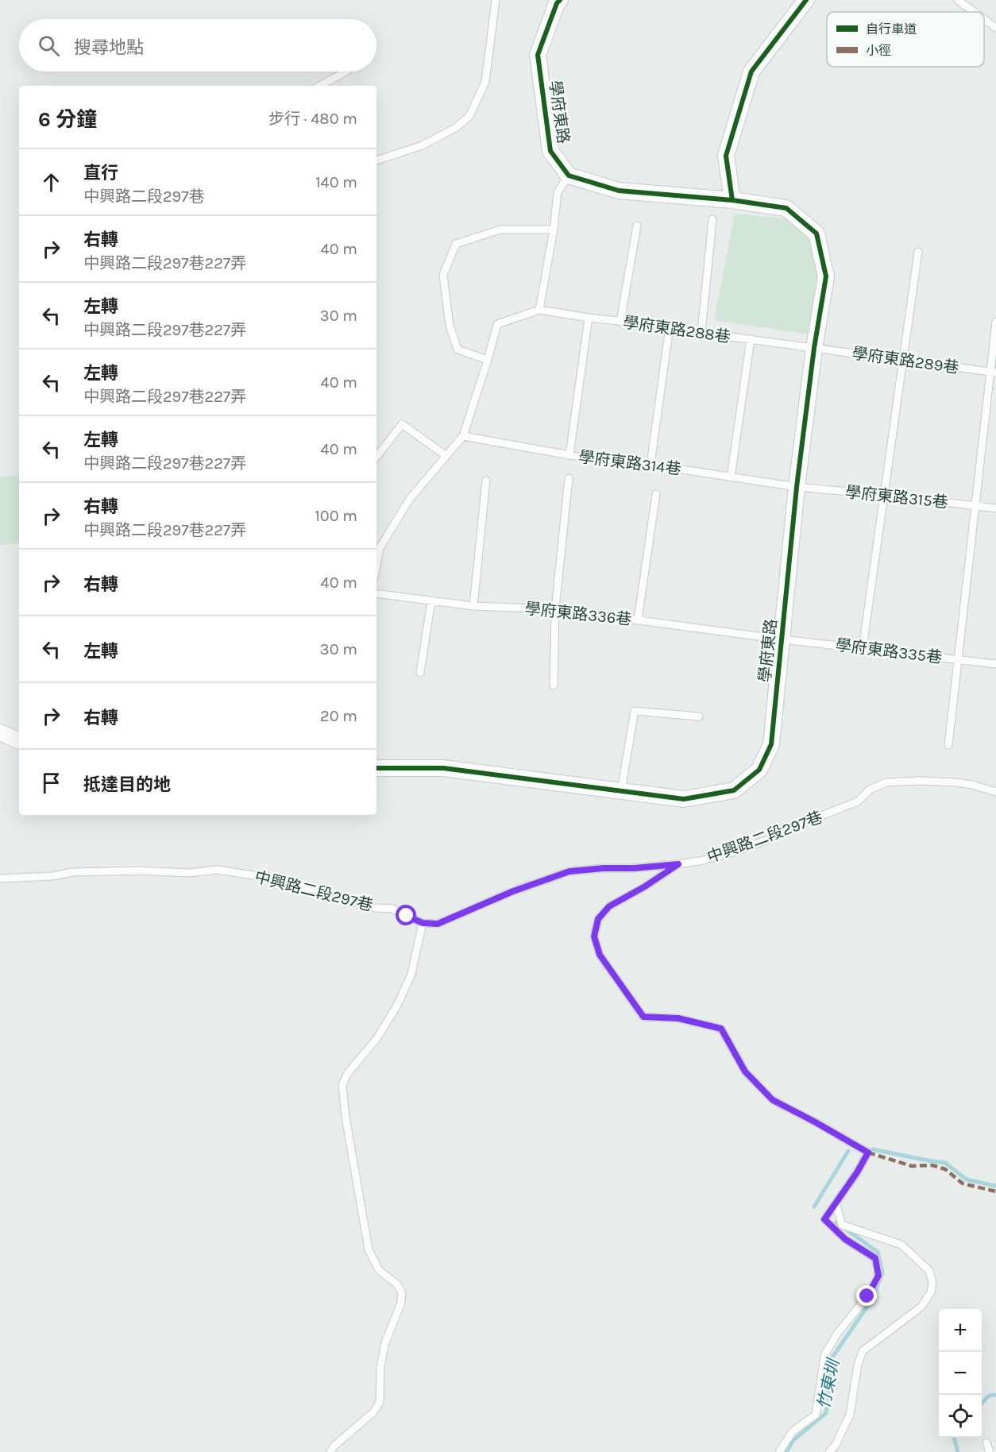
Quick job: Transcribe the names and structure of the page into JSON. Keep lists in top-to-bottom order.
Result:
{
  "streets": {
    "street": ["學府東路"],
    "lane": [
      "學府東路288巷",
      "學府東路289巷",
      "學府東路314巷",
      "學府東路315巷",
      "學府東路336巷",
      "學府東路335巷",
      "中興路二段297巷"
    ]
  },
  "crossings": [
    ["學府東路", "學府東路288巷"],
    ["學府東路", "學府東路289巷"],
    ["學府東路", "學府東路314巷"],
    ["學府東路", "學府東路315巷"],
    ["學府東路", "學府東路336巷"],
    ["學府東路", "學府東路335巷"],
    ["學府東路288巷", "學府東路289巷"],
    ["學府東路314巷", "學府東路315巷"],
    ["學府東路336巷", "學府東路335巷"]
  ],
  "water": ["竹東圳"],
  "legend": ["自行車道", "小徑"],
  "page": {
    "search": "搜尋地點",
    "heading": ["6 分鐘", "步行 · 480 m"],
    "list": [
      ["直行", "中興路二段297巷", "140 m"],
      ["右轉", "中興路二段297巷227弄", "40 m"],
      ["左轉", "中興路二段297巷227弄", "30 m"],
      ["左轉", "中興路二段297巷227弄", "40 m"],
      ["左轉", "中興路二段297巷227弄", "40 m"],
      ["右轉", "中興路二段297巷227弄", "100 m"],
      ["右轉", "40 m"],
      ["左轉", "30 m"],
      ["右轉", "20 m"],
      "抵達目的地"
    ],
    "map_buttons": ["+", "−"]
  }
}
